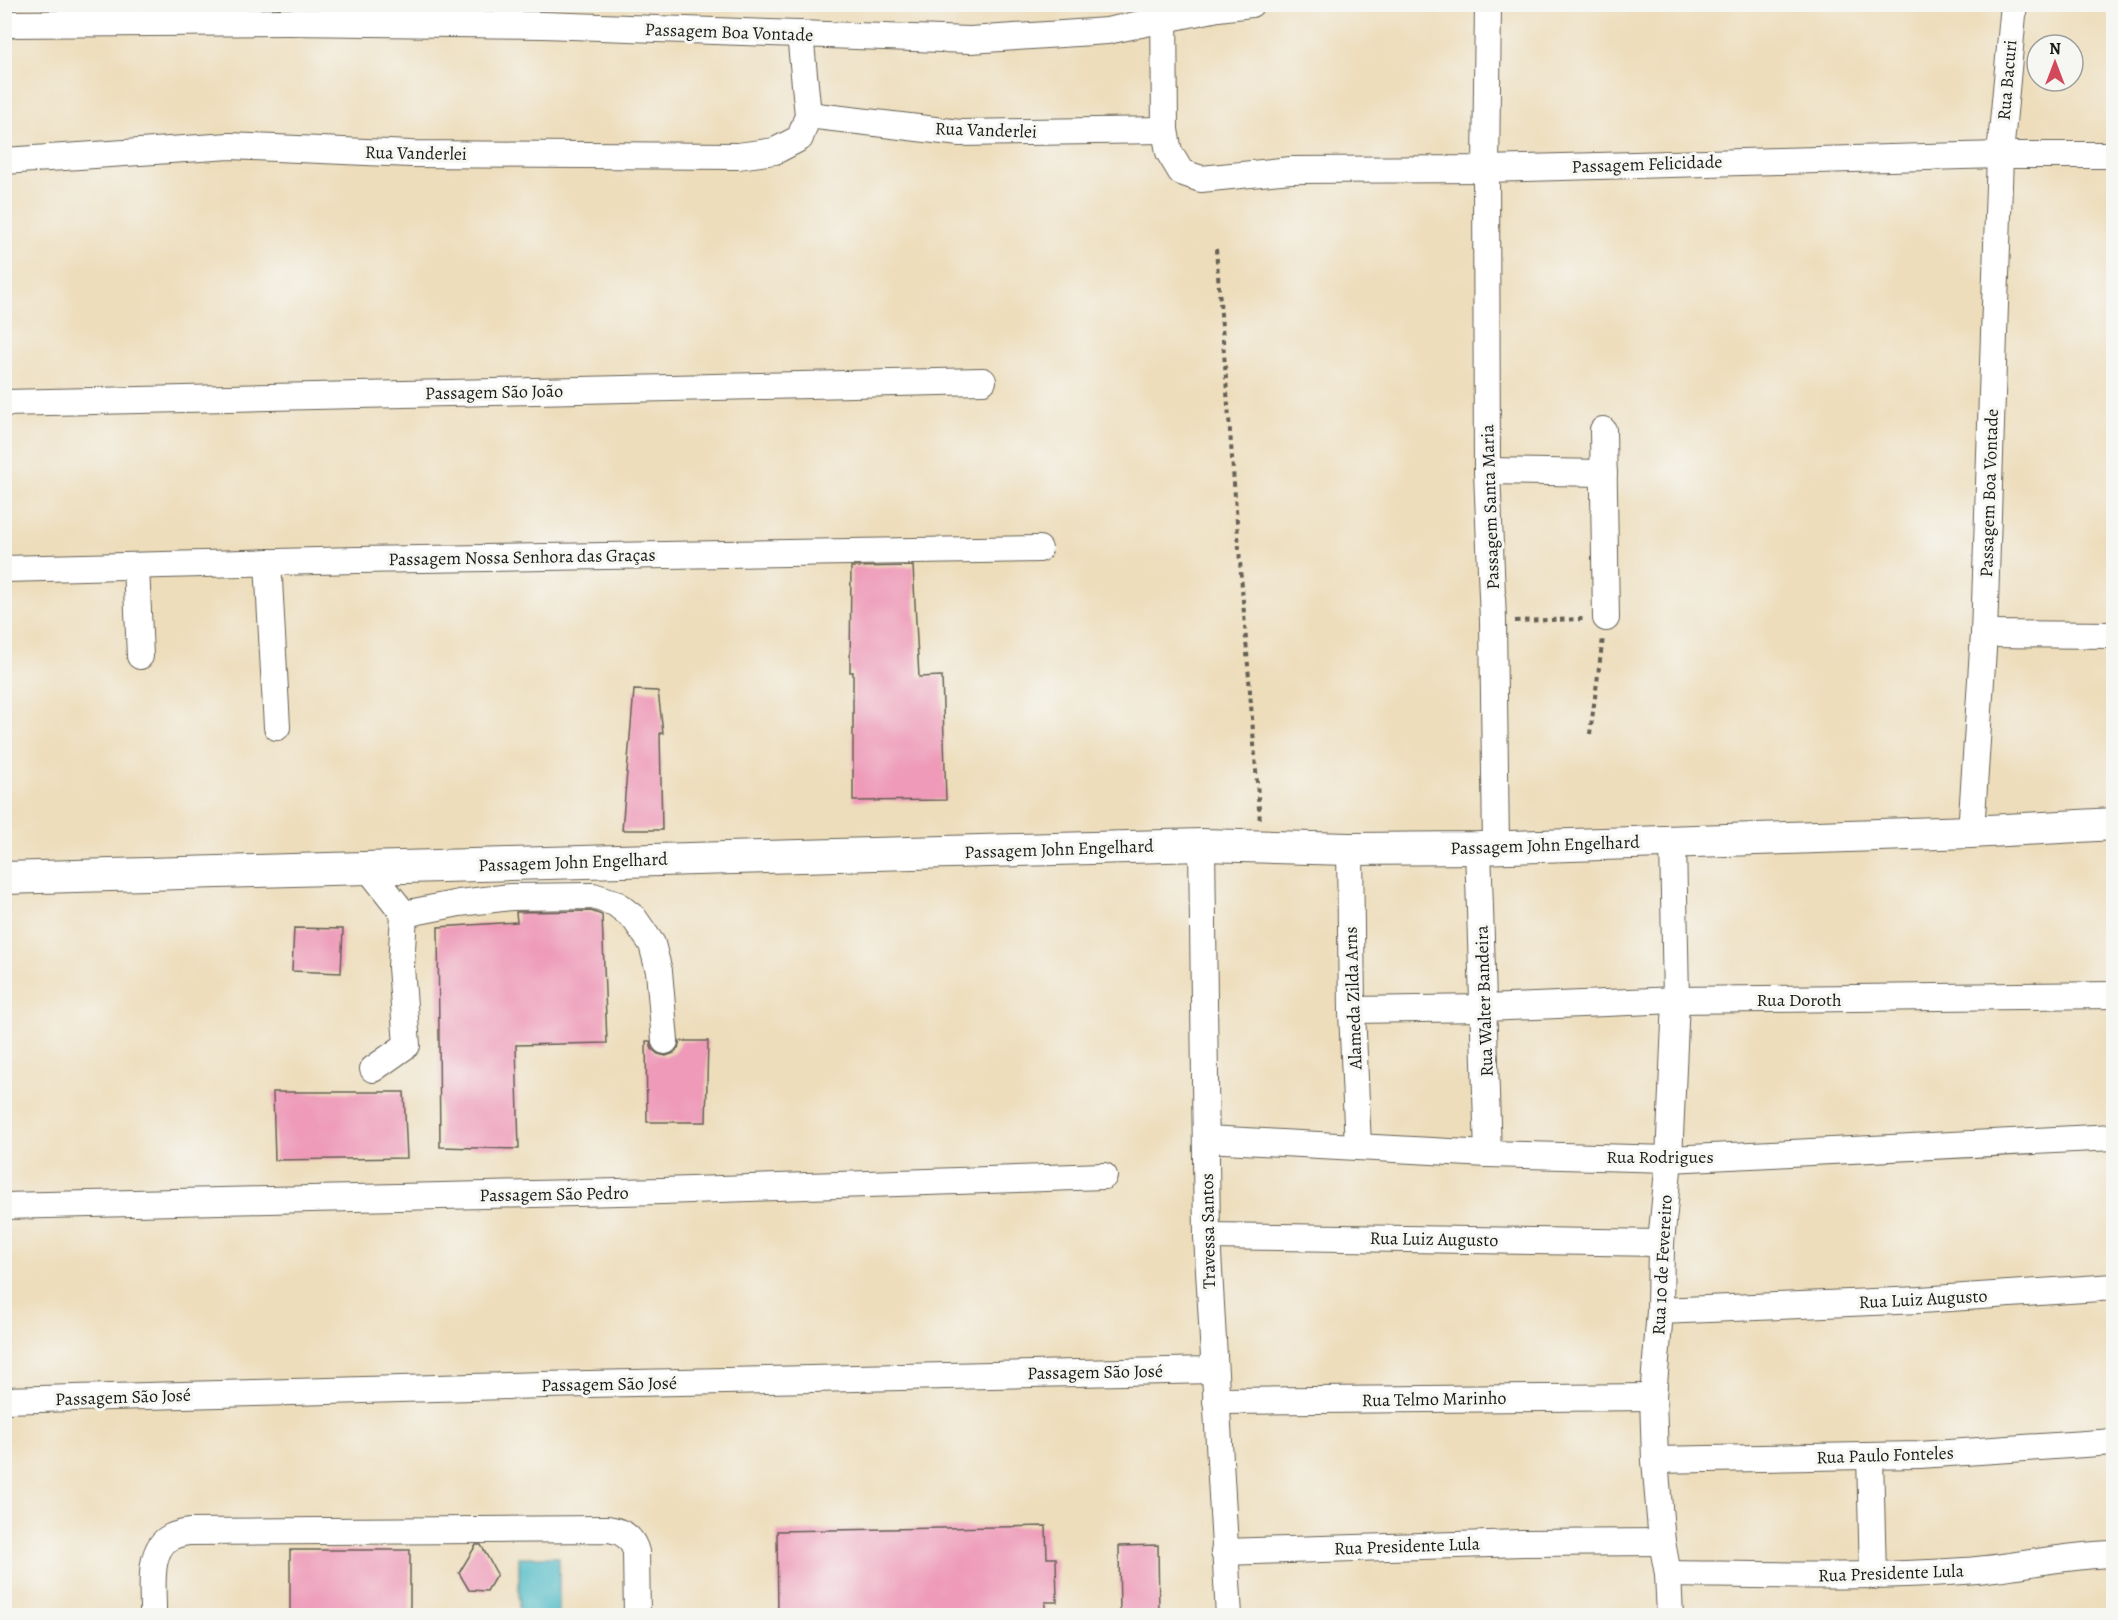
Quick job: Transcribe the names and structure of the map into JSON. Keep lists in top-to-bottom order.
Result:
{
  "streets": {
    "main road": ["Passagem John Engelhard"],
    "street": [
      "Passagem Boa Vontade",
      "Rua Bacuri",
      "Rua Vanderlei",
      "Passagem Felicidade",
      "Passagem São João",
      "Passagem Santa Maria",
      "Passagem Nossa Senhora das Graças",
      "Alameda Zilda Arns",
      "Rua Doroth",
      "Rua Walter Bandeira",
      "Rua Rodrigues",
      "Passagem São Pedro",
      "Travessa Santos",
      "Rua Luiz Augusto",
      "Rua 10 de Fevereiro",
      "Passagem São José",
      "Rua Telmo Marinho",
      "Rua Paulo Fonteles",
      "Rua Presidente Lula"
    ]
  },
  "crossings": [
    ["Passagem Boa Vontade", "Rua Bacuri"],
    ["Passagem Boa Vontade", "Passagem Felicidade"],
    ["Passagem Boa Vontade", "Passagem John Engelhard"],
    ["Rua Bacuri", "Passagem Felicidade"],
    ["Rua Vanderlei", "Passagem Felicidade"],
    ["Passagem Felicidade", "Passagem Santa Maria"],
    ["Passagem Santa Maria", "Passagem John Engelhard"],
    ["Passagem Santa Maria", "Rua Walter Bandeira"],
    ["Passagem John Engelhard", "Alameda Zilda Arns"],
    ["Passagem John Engelhard", "Rua Walter Bandeira"],
    ["Passagem John Engelhard", "Travessa Santos"],
    ["Passagem John Engelhard", "Rua 10 de Fevereiro"],
    ["Alameda Zilda Arns", "Rua Doroth"],
    ["Alameda Zilda Arns", "Rua Rodrigues"],
    ["Rua Doroth", "Rua Walter Bandeira"],
    ["Rua Doroth", "Rua 10 de Fevereiro"],
    ["Rua Walter Bandeira", "Rua Rodrigues"],
    ["Rua Rodrigues", "Travessa Santos"],
    ["Rua Rodrigues", "Rua 10 de Fevereiro"],
    ["Travessa Santos", "Rua Luiz Augusto"],
    ["Travessa Santos", "Passagem São José"],
    ["Travessa Santos", "Rua Telmo Marinho"],
    ["Travessa Santos", "Rua Presidente Lula"],
    ["Rua Luiz Augusto", "Rua 10 de Fevereiro"],
    ["Rua 10 de Fevereiro", "Rua Telmo Marinho"],
    ["Rua 10 de Fevereiro", "Rua Paulo Fonteles"],
    ["Rua 10 de Fevereiro", "Rua Presidente Lula"]
  ],
  "north": "top"
}
